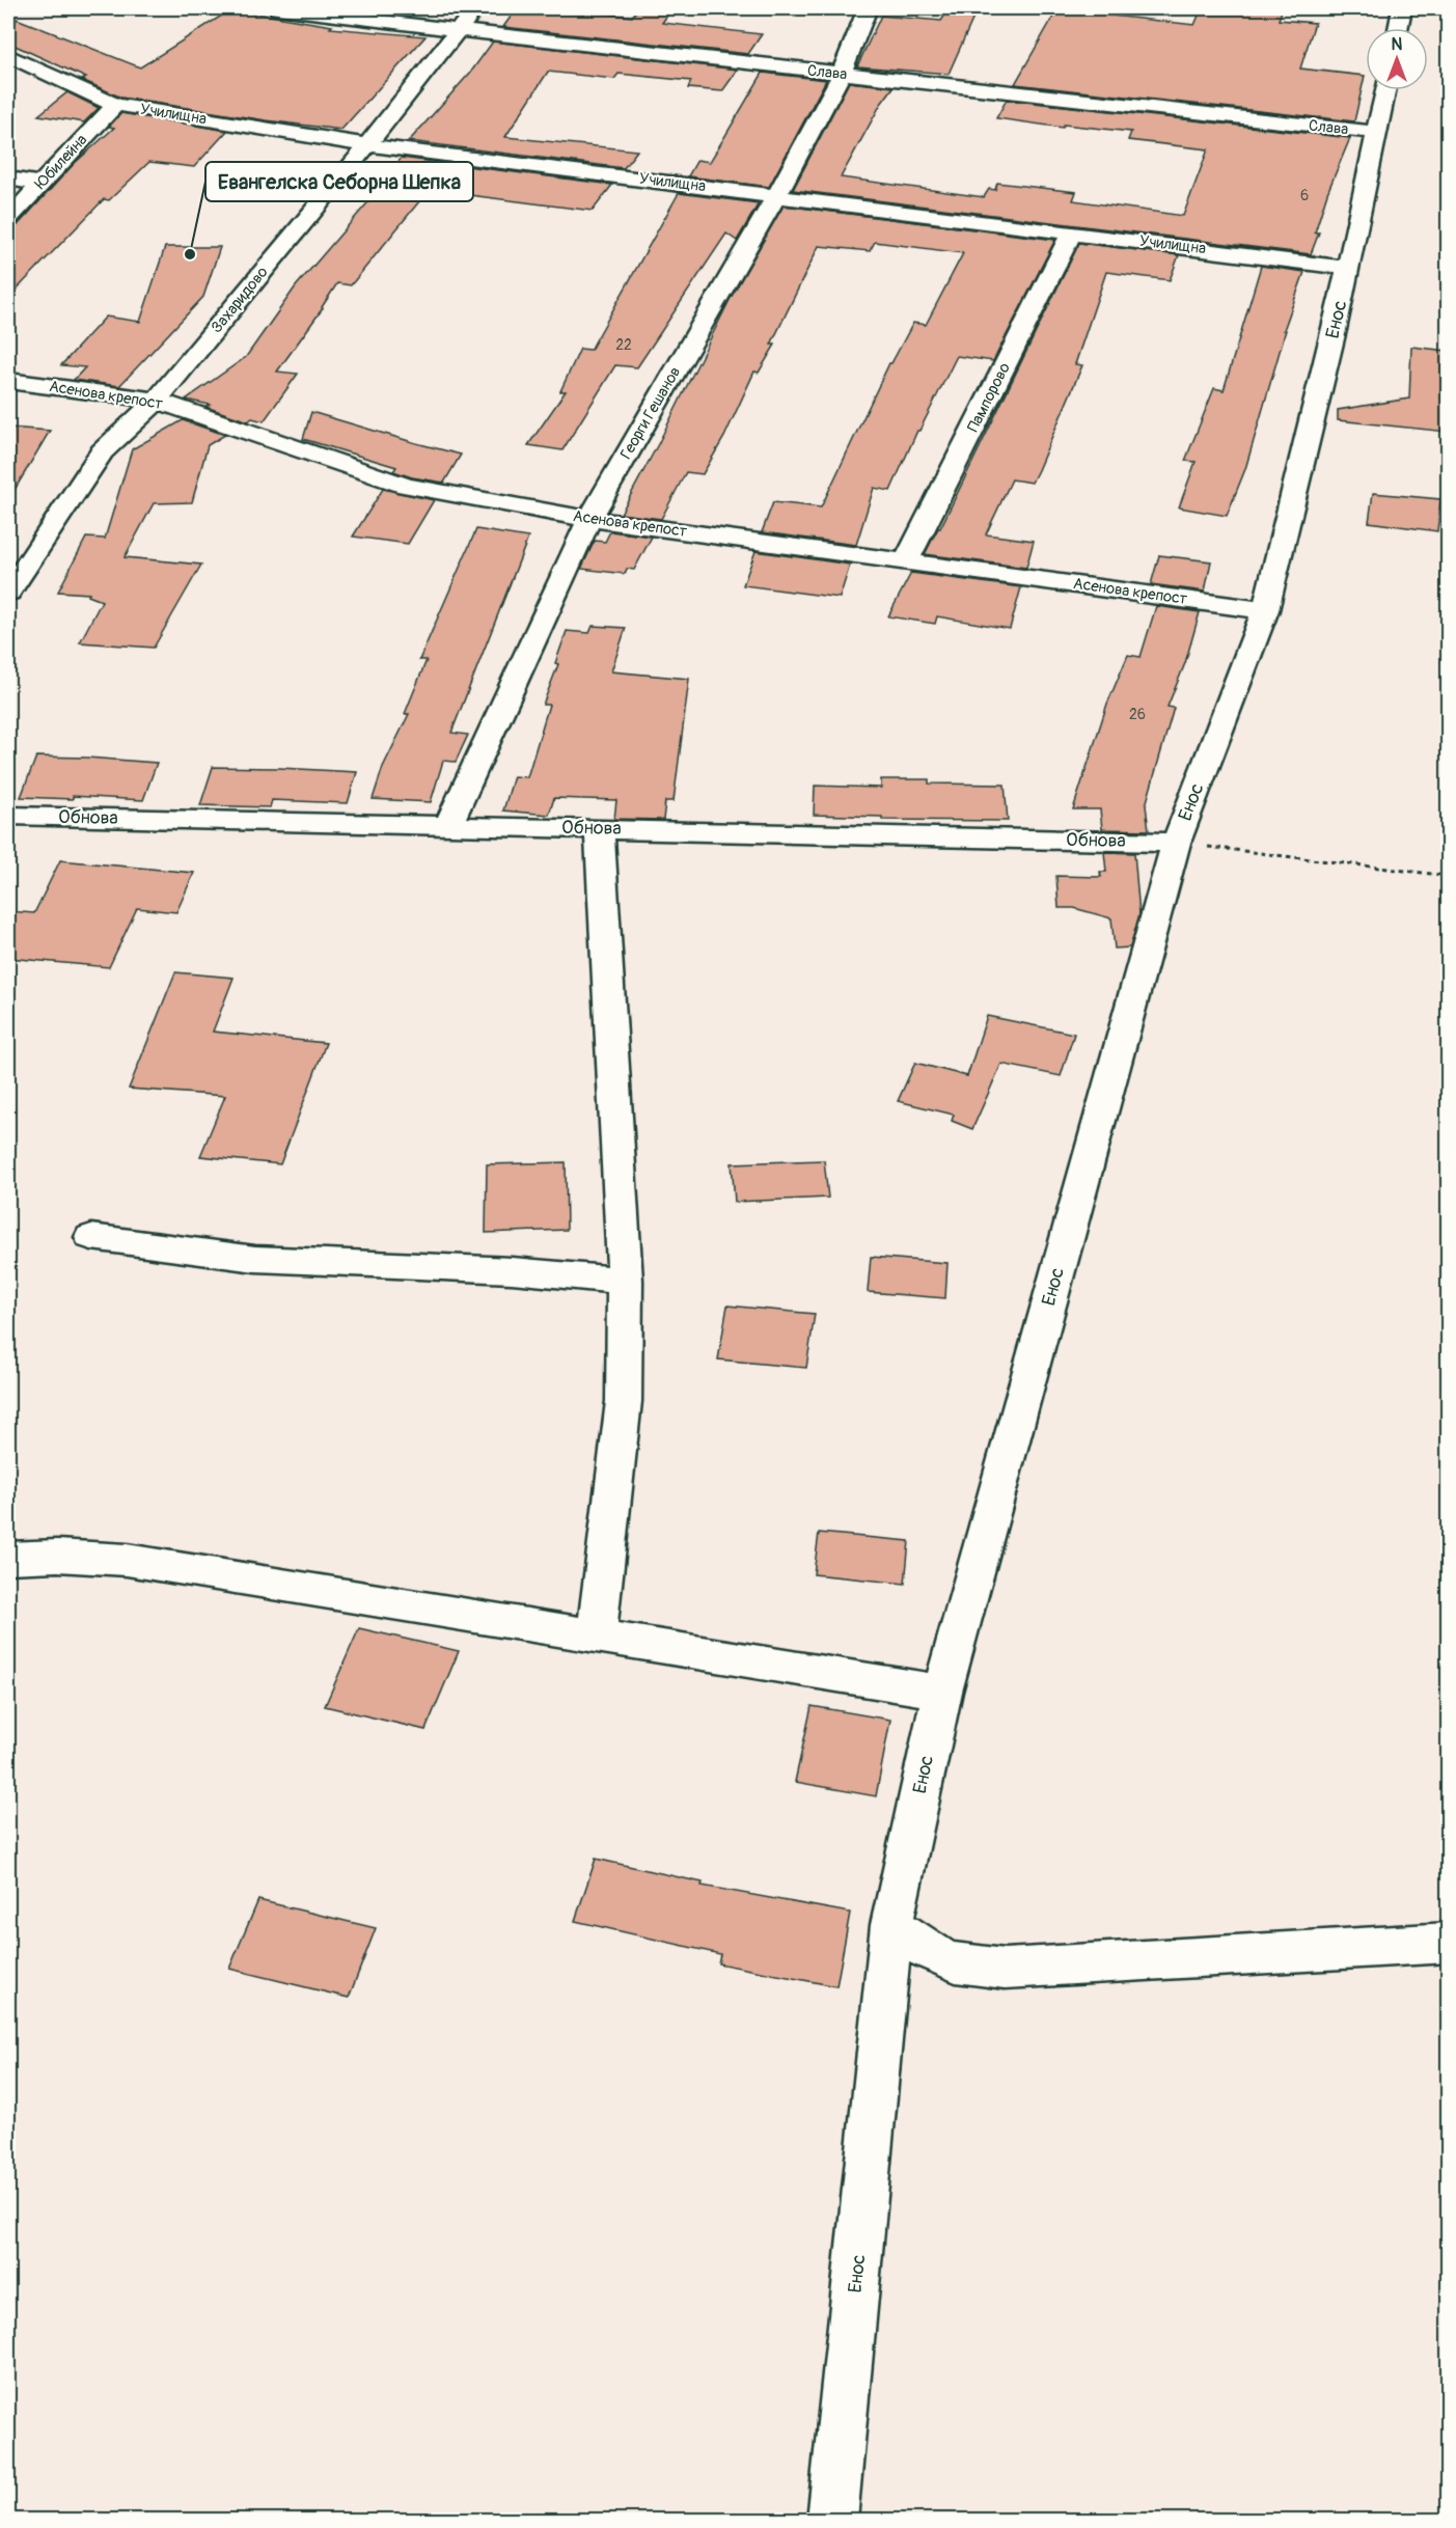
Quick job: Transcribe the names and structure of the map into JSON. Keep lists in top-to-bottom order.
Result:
{
  "streets": {
    "street": [
      "Слава",
      "Училищна",
      "Юбилейна",
      "Захаридово",
      "Енос",
      "Асенова крепост",
      "Пампорово",
      "Георги Гешанов",
      "Обнова"
    ]
  },
  "crossings": [
    ["Слава", "Захаридово"],
    ["Слава", "Енос"],
    ["Слава", "Георги Гешанов"],
    ["Училищна", "Юбилейна"],
    ["Училищна", "Захаридово"],
    ["Училищна", "Енос"],
    ["Училищна", "Пампорово"],
    ["Училищна", "Георги Гешанов"],
    ["Захаридово", "Асенова крепост"],
    ["Енос", "Асенова крепост"],
    ["Енос", "Обнова"],
    ["Асенова крепост", "Пампорово"],
    ["Асенова крепост", "Георги Гешанов"],
    ["Георги Гешанов", "Обнова"]
  ],
  "places": ["Евангелска Себорна Шепка"],
  "house_numbers": ["6", "22", "26"],
  "north": "top"
}
